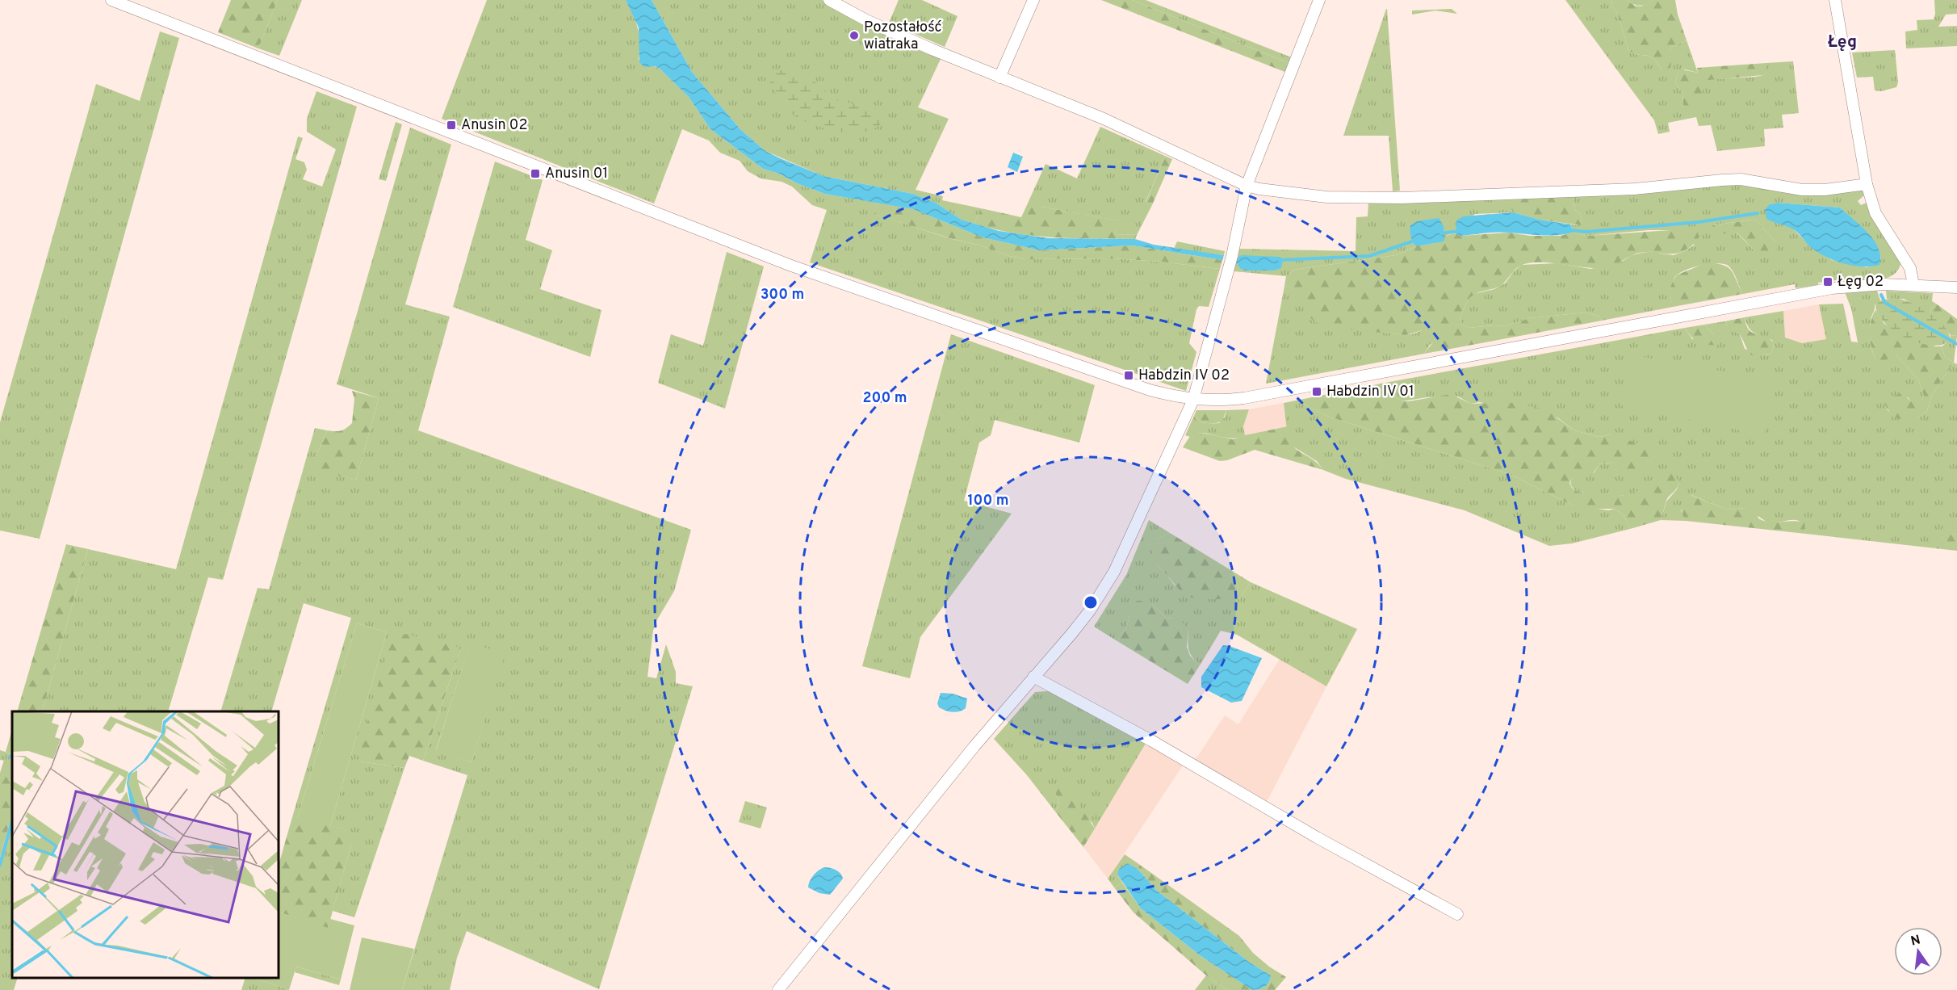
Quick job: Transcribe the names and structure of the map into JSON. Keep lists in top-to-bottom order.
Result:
{
  "districts": ["Łęg"],
  "places": {
    "other": ["Pozostałość wiatraka"],
    "transit": [
      "Anusin 02",
      "Anusin 01",
      "Łęg 02",
      "Habdzin IV 02",
      "Habdzin IV 01"
    ]
  },
  "north": "top",
  "rings": ["300 m", "200 m", "100 m"]
}
